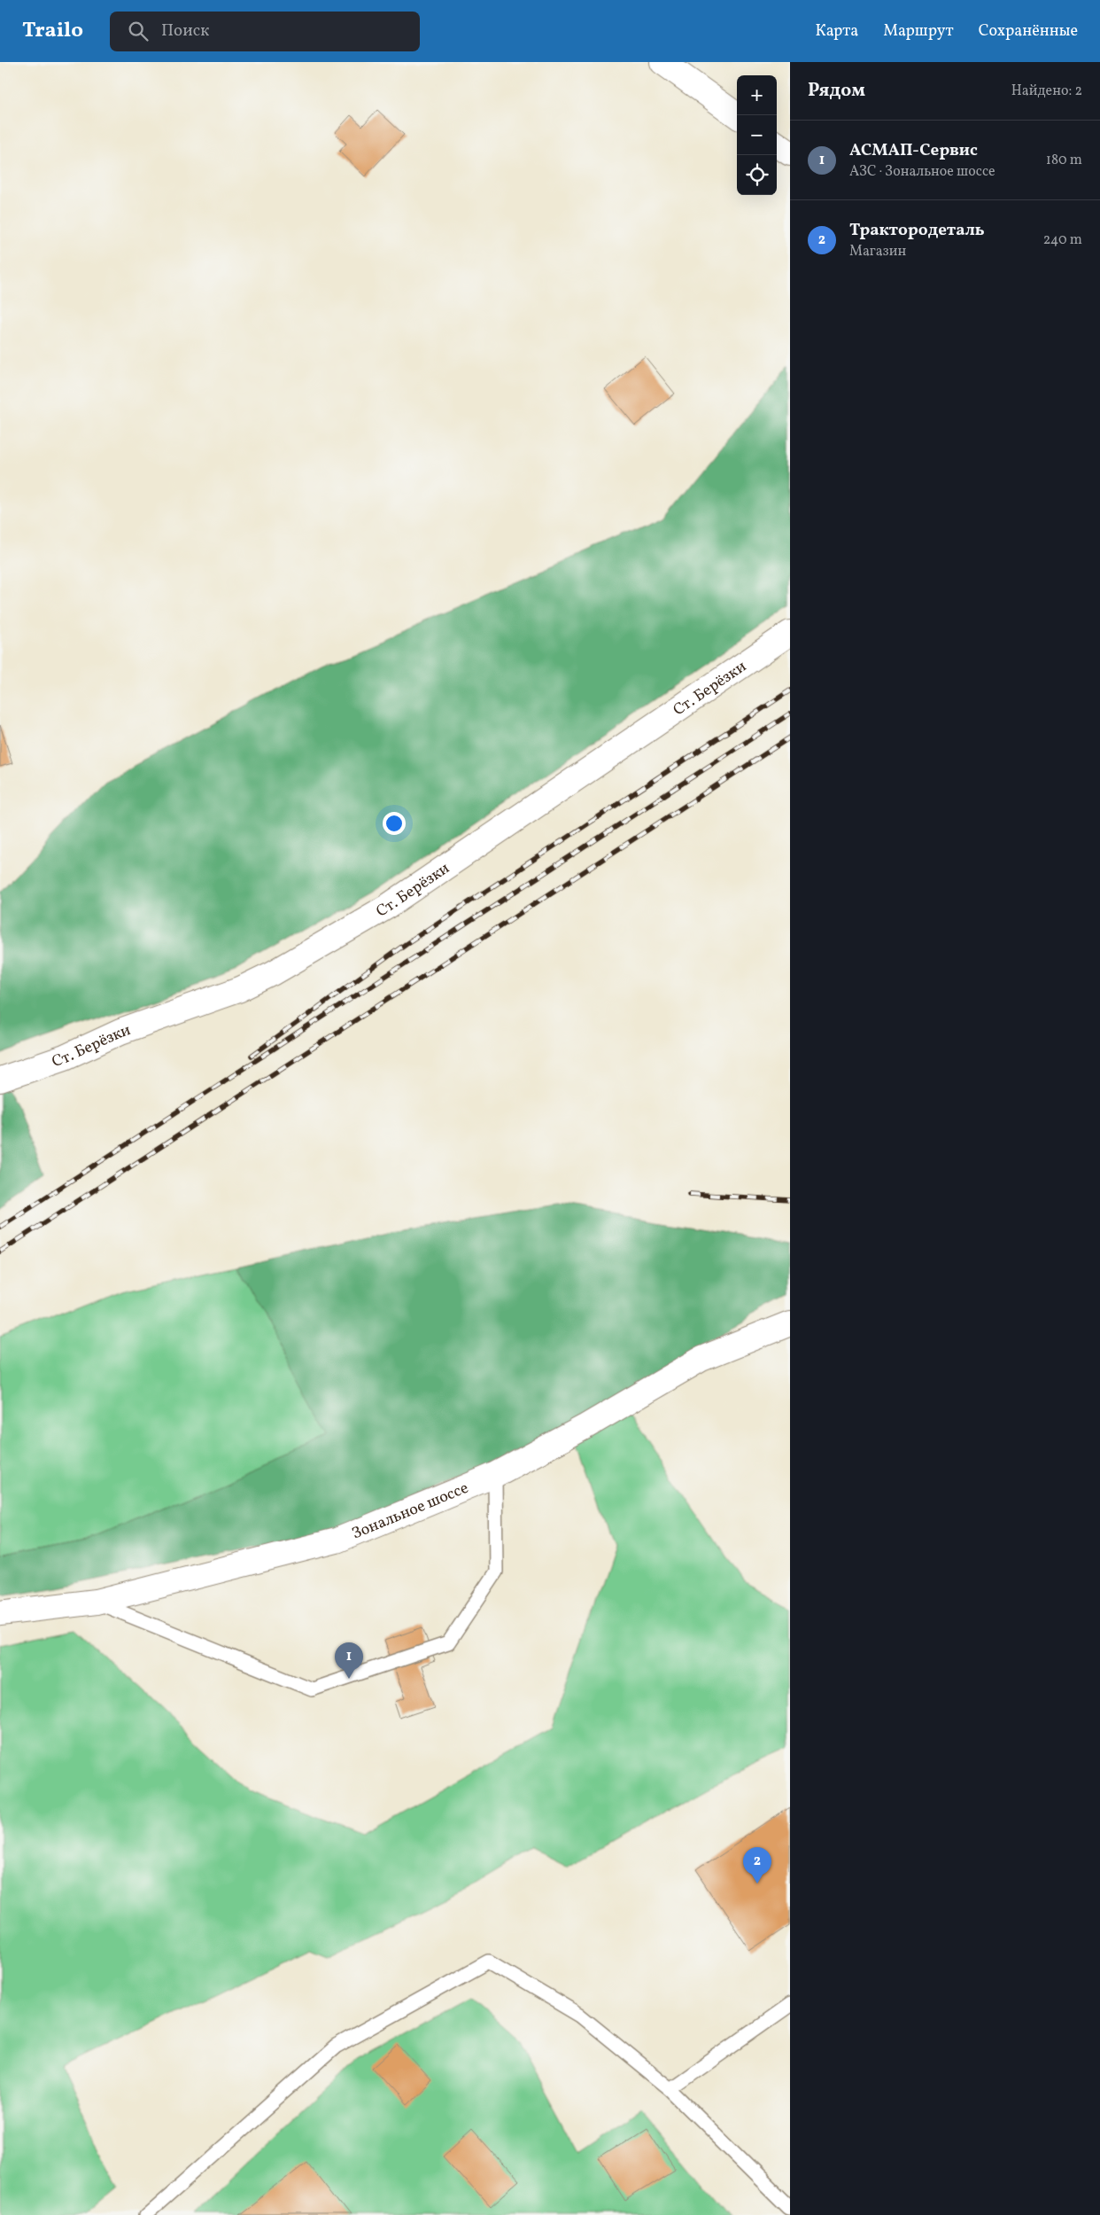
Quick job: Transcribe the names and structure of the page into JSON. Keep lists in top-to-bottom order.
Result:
{
  "streets": {
    "street": ["Ст. Берёзки", "Зональное шоссе"]
  },
  "page": {
    "header": "Trailo",
    "search": "Поиск",
    "nav": ["Карта", "Маршрут", "Сохранённые"],
    "heading": ["Рядом", "Найдено: 2"],
    "map_buttons": ["+", "−"],
    "list": [
      {
        "mark": "1",
        "name": "АСМАП-Сервис",
        "note": "АЗС · Зональное шоссе",
        "value": "180 m"
      },
      {
        "mark": "2",
        "name": "Трактородеталь",
        "note": "Магазин",
        "value": "240 m"
      }
    ],
    "pins": ["1", "2"]
  }
}
